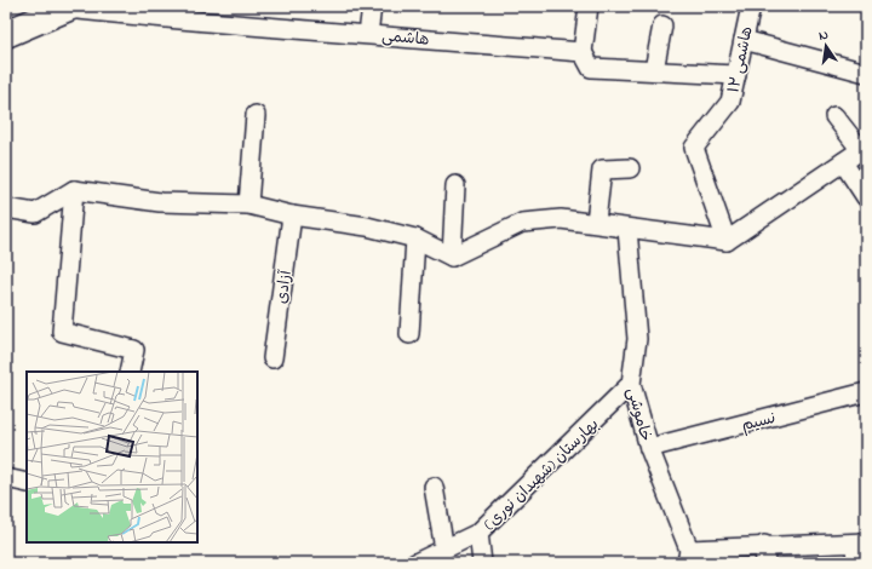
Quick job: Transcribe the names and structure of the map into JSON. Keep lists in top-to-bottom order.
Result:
{
  "streets": {
    "street": [
      "هاشمی",
      "۱۲ هاشمی",
      "آزادی",
      "خاموشی",
      "نسیم",
      "بهارستان (شهیدان نوری)"
    ]
  },
  "crossings": [
    ["خاموشی", "نسیم"],
    ["خاموشی", "بهارستان (شهیدان نوری)"]
  ],
  "north": "top"
}
